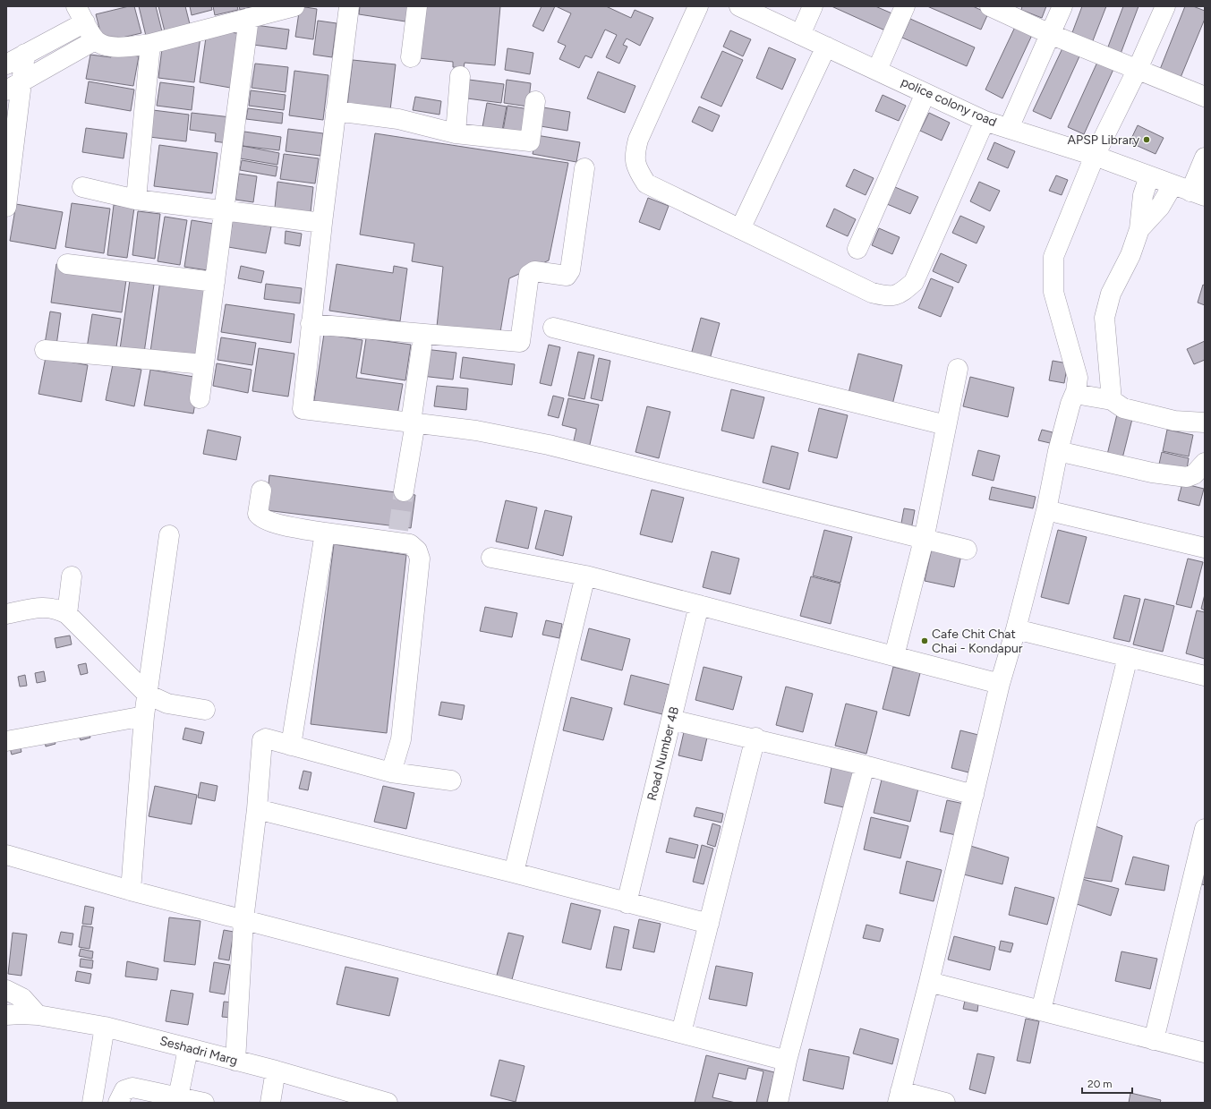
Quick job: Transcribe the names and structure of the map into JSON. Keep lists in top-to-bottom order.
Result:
{
  "streets": {
    "street": ["police colony road", "Road Number 4B", "Seshadri Marg"]
  },
  "places": ["APSP Library", "Cafe Chit Chat Chai - Kondapur"],
  "scale_bar": "20 m"
}
